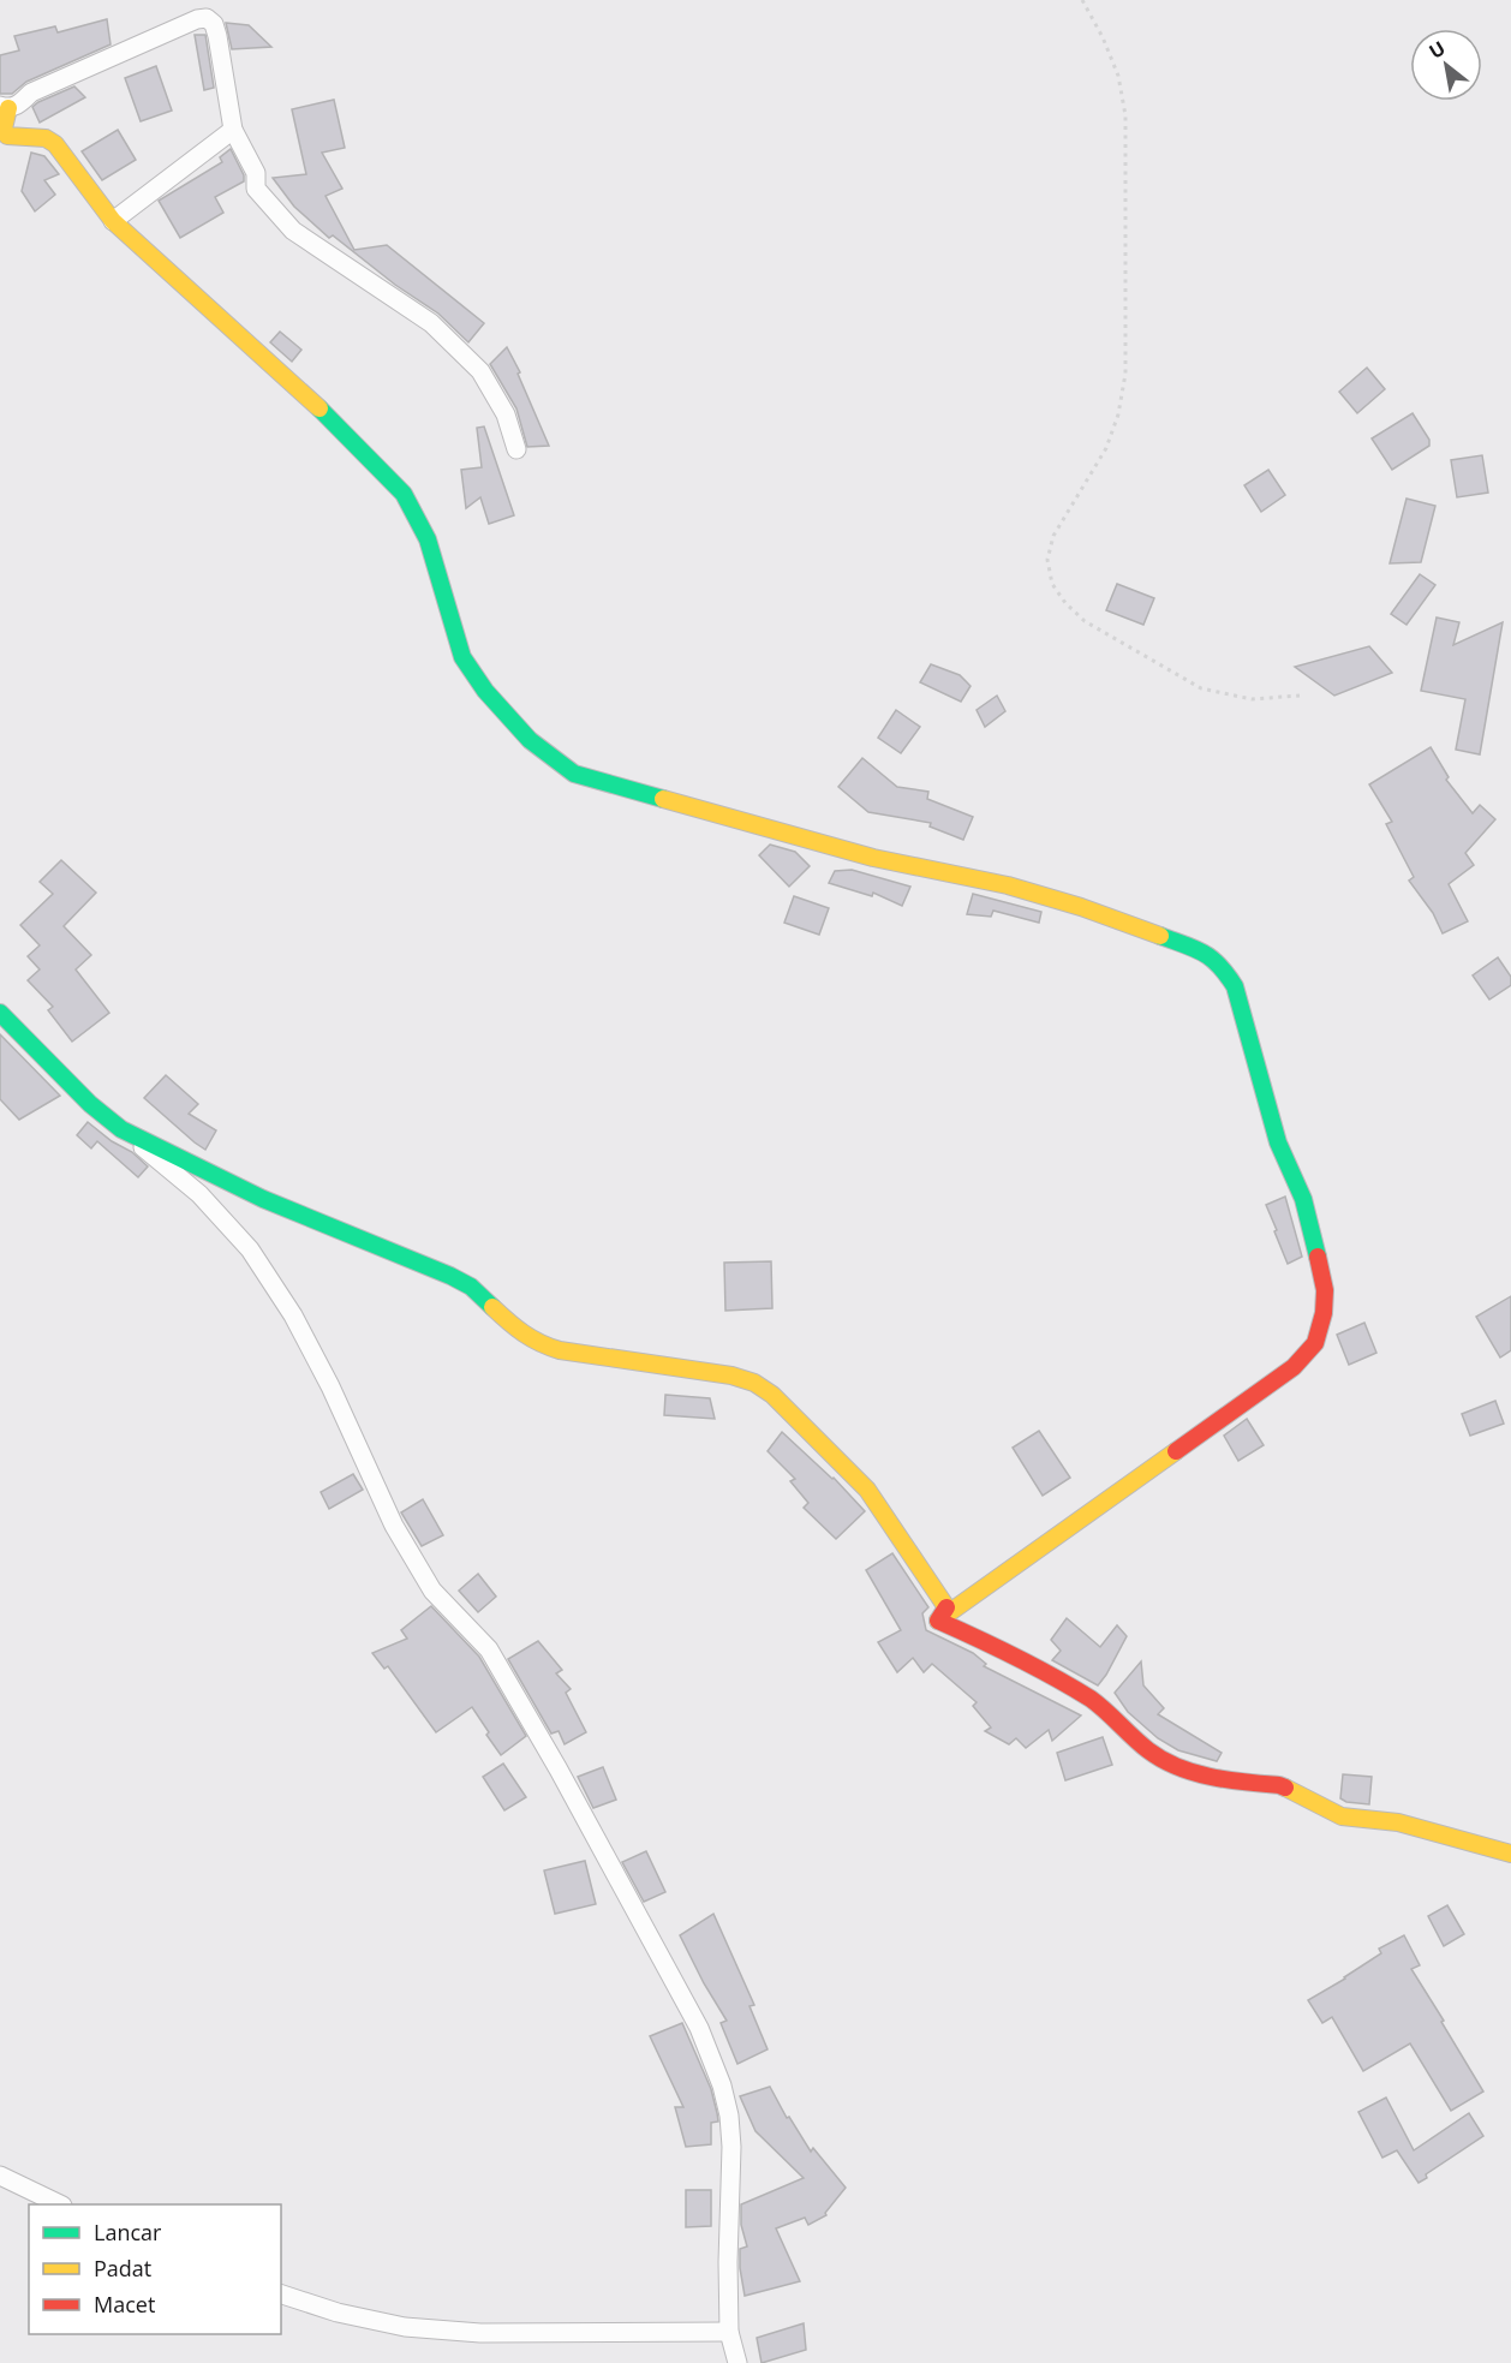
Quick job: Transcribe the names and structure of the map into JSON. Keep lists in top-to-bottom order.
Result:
{
  "legend": ["Lancar", "Padat", "Macet"],
  "north": "top left"
}
